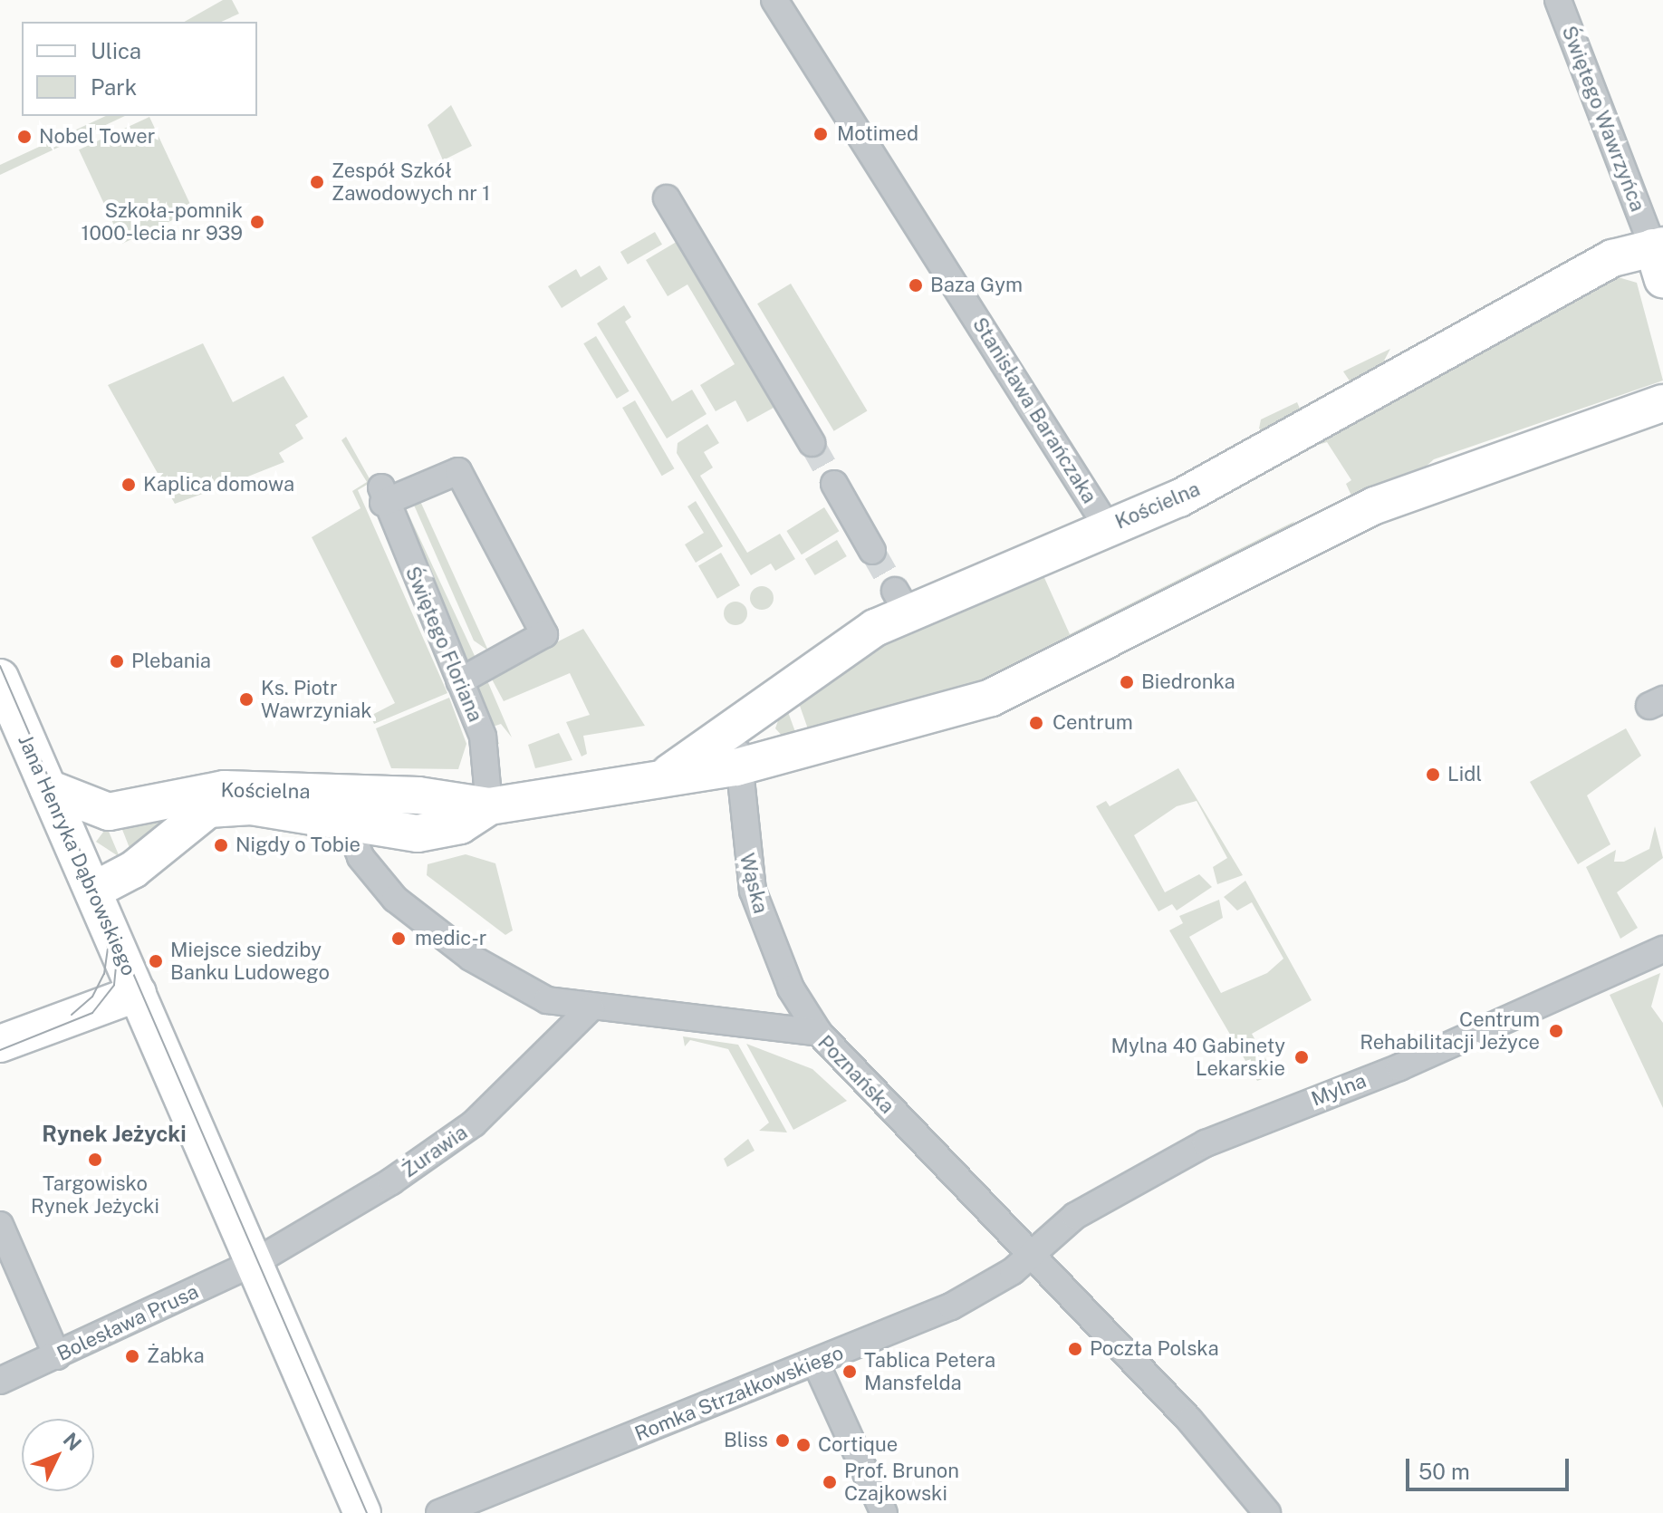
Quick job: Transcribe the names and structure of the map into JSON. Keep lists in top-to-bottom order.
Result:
{
  "streets": {
    "street": [
      "Świętego Wawrzyńca",
      "Stanisława Barańczaka",
      "Kościelna",
      "Świętego Floriana",
      "Jana Henryka Dąbrowskiego",
      "Wąska",
      "Poznańska",
      "Mylna",
      "Żurawia",
      "Bolesława Prusa",
      "Romka Strzałkowskiego"
    ]
  },
  "crossings": [
    ["Świętego Wawrzyńca", "Kościelna"],
    ["Stanisława Barańczaka", "Kościelna"],
    ["Kościelna", "Świętego Floriana"],
    ["Kościelna", "Jana Henryka Dąbrowskiego"],
    ["Kościelna", "Wąska"],
    ["Kościelna", "Poznańska"],
    ["Jana Henryka Dąbrowskiego", "Żurawia"],
    ["Jana Henryka Dąbrowskiego", "Bolesława Prusa"],
    ["Wąska", "Poznańska"],
    ["Poznańska", "Mylna"],
    ["Poznańska", "Żurawia"],
    ["Poznańska", "Romka Strzałkowskiego"],
    ["Mylna", "Romka Strzałkowskiego"],
    ["Żurawia", "Bolesława Prusa"]
  ],
  "districts": ["Rynek Jeżycki"],
  "places": [
    "Motimed",
    "Nobel Tower",
    "Zespół Szkół Zawodowych nr 1",
    "Szkoła-pomnik 1000-lecia nr 939",
    "Baza Gym",
    "Kaplica domowa",
    "Plebania",
    "Biedronka",
    "Ks. Piotr Wawrzyniak",
    "Centrum",
    "Lidl",
    "Nigdy o Tobie",
    "medic-r",
    "Miejsce siedziby Banku Ludowego",
    "Centrum Rehabilitacji Jeżyce",
    "Mylna 40 Gabinety Lekarskie",
    "Targowisko Rynek Jeżycki",
    "Poczta Polska",
    "Żabka",
    "Tablica Petera Mansfelda",
    "Bliss",
    "Cortique",
    "Prof. Brunon Czajkowski"
  ],
  "legend": ["Ulica", "Park"],
  "scale_bar": "50 m",
  "north": "top right"
}
